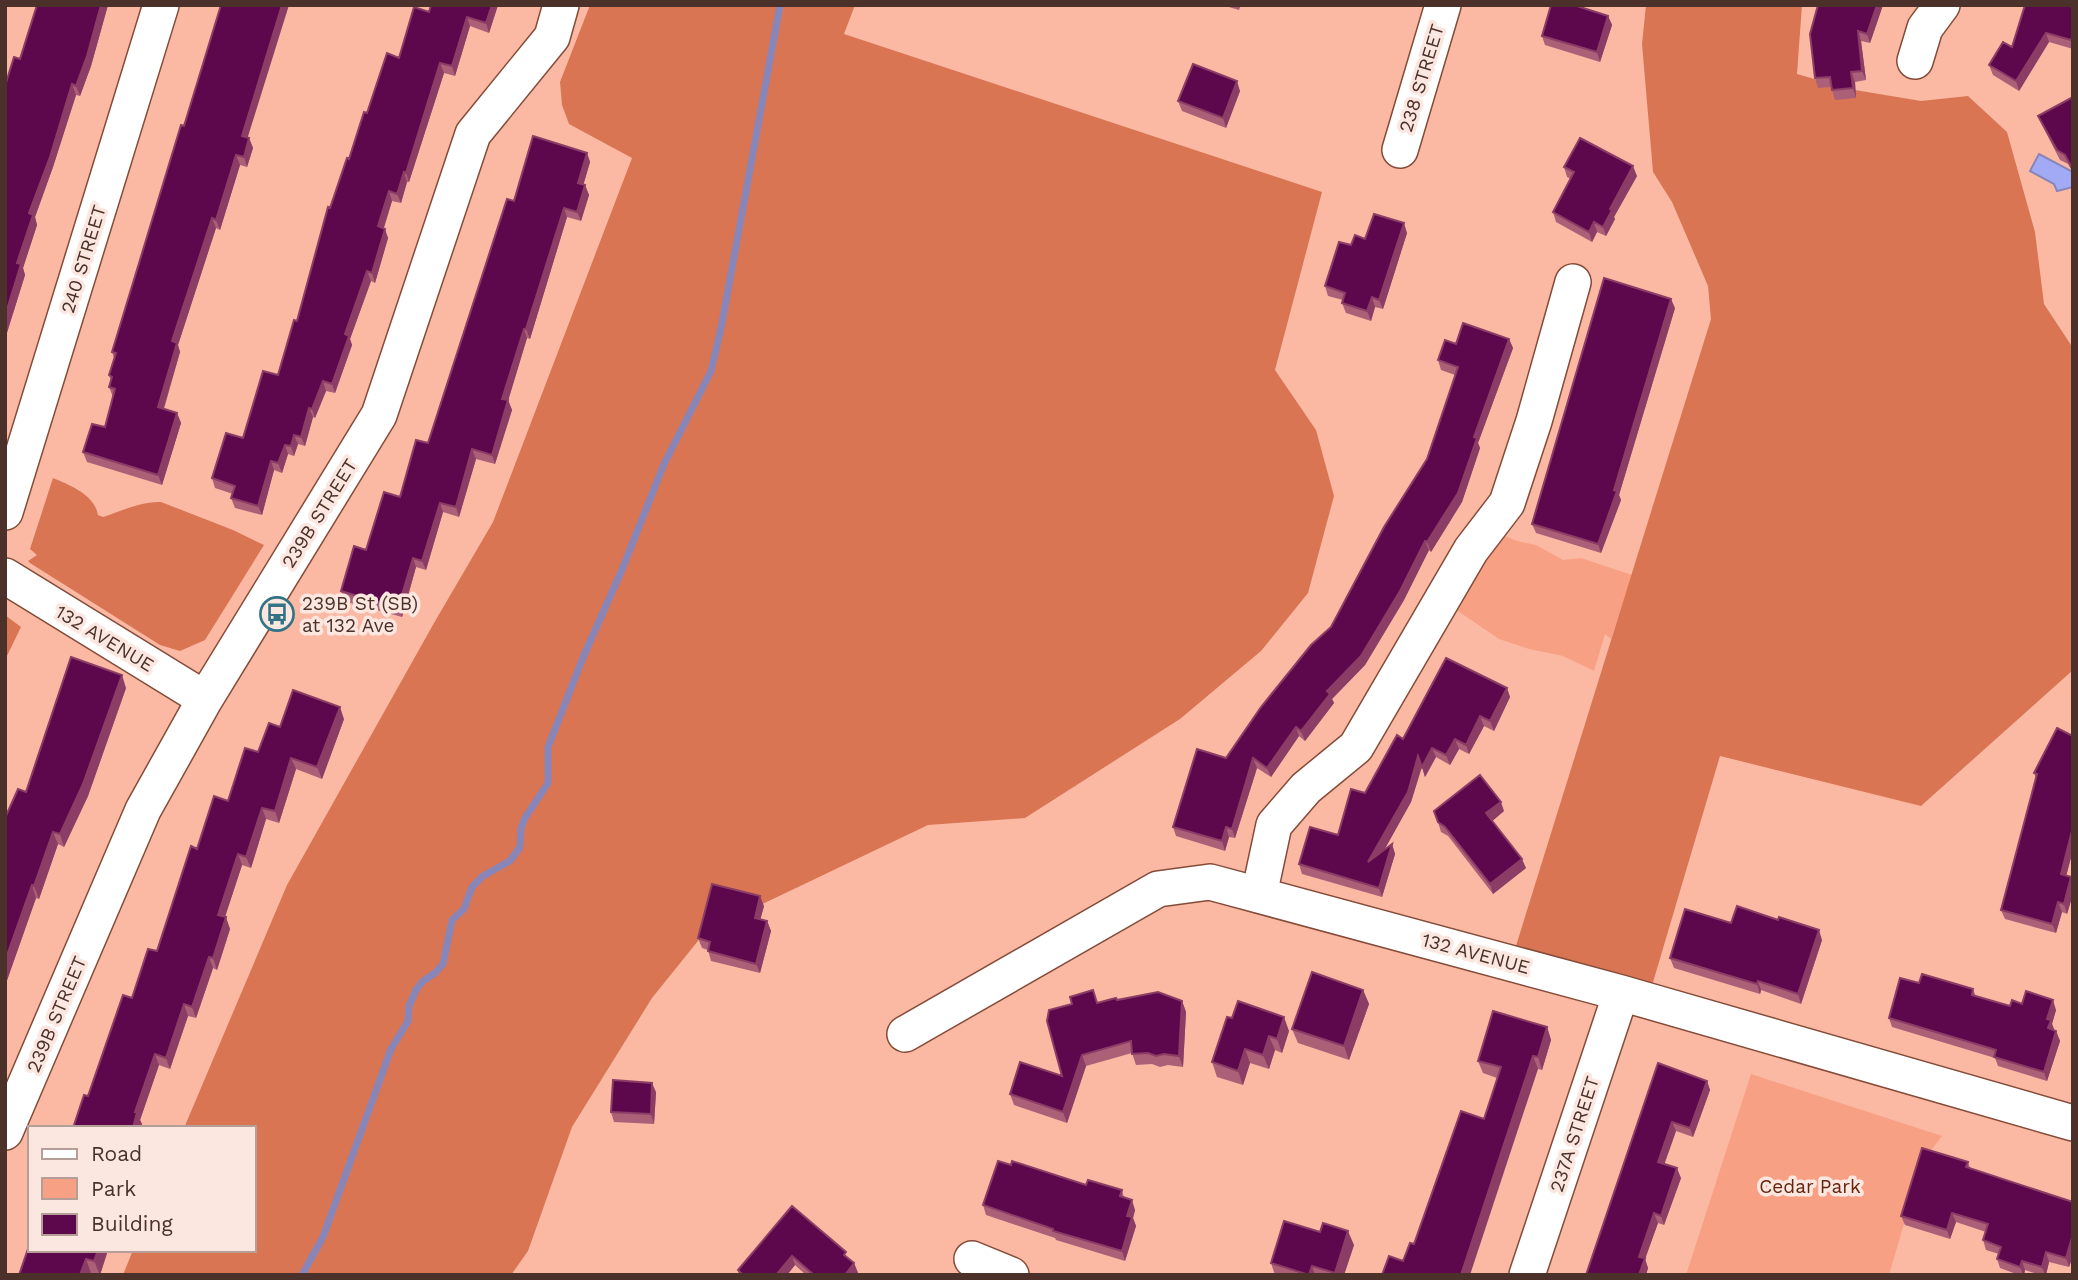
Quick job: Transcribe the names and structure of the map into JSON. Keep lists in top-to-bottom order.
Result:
{
  "streets": {
    "street": [
      "238 STREET",
      "240 STREET",
      "239B STREET",
      "132 AVENUE",
      "237A STREET"
    ]
  },
  "crossings": [
    ["239B STREET", "132 AVENUE"],
    ["132 AVENUE", "237A STREET"]
  ],
  "parks": ["Cedar Park"],
  "places": {
    "bus stop": ["239B St (SB) at 132 Ave"]
  },
  "legend": ["Road", "Park", "Building"]
}
